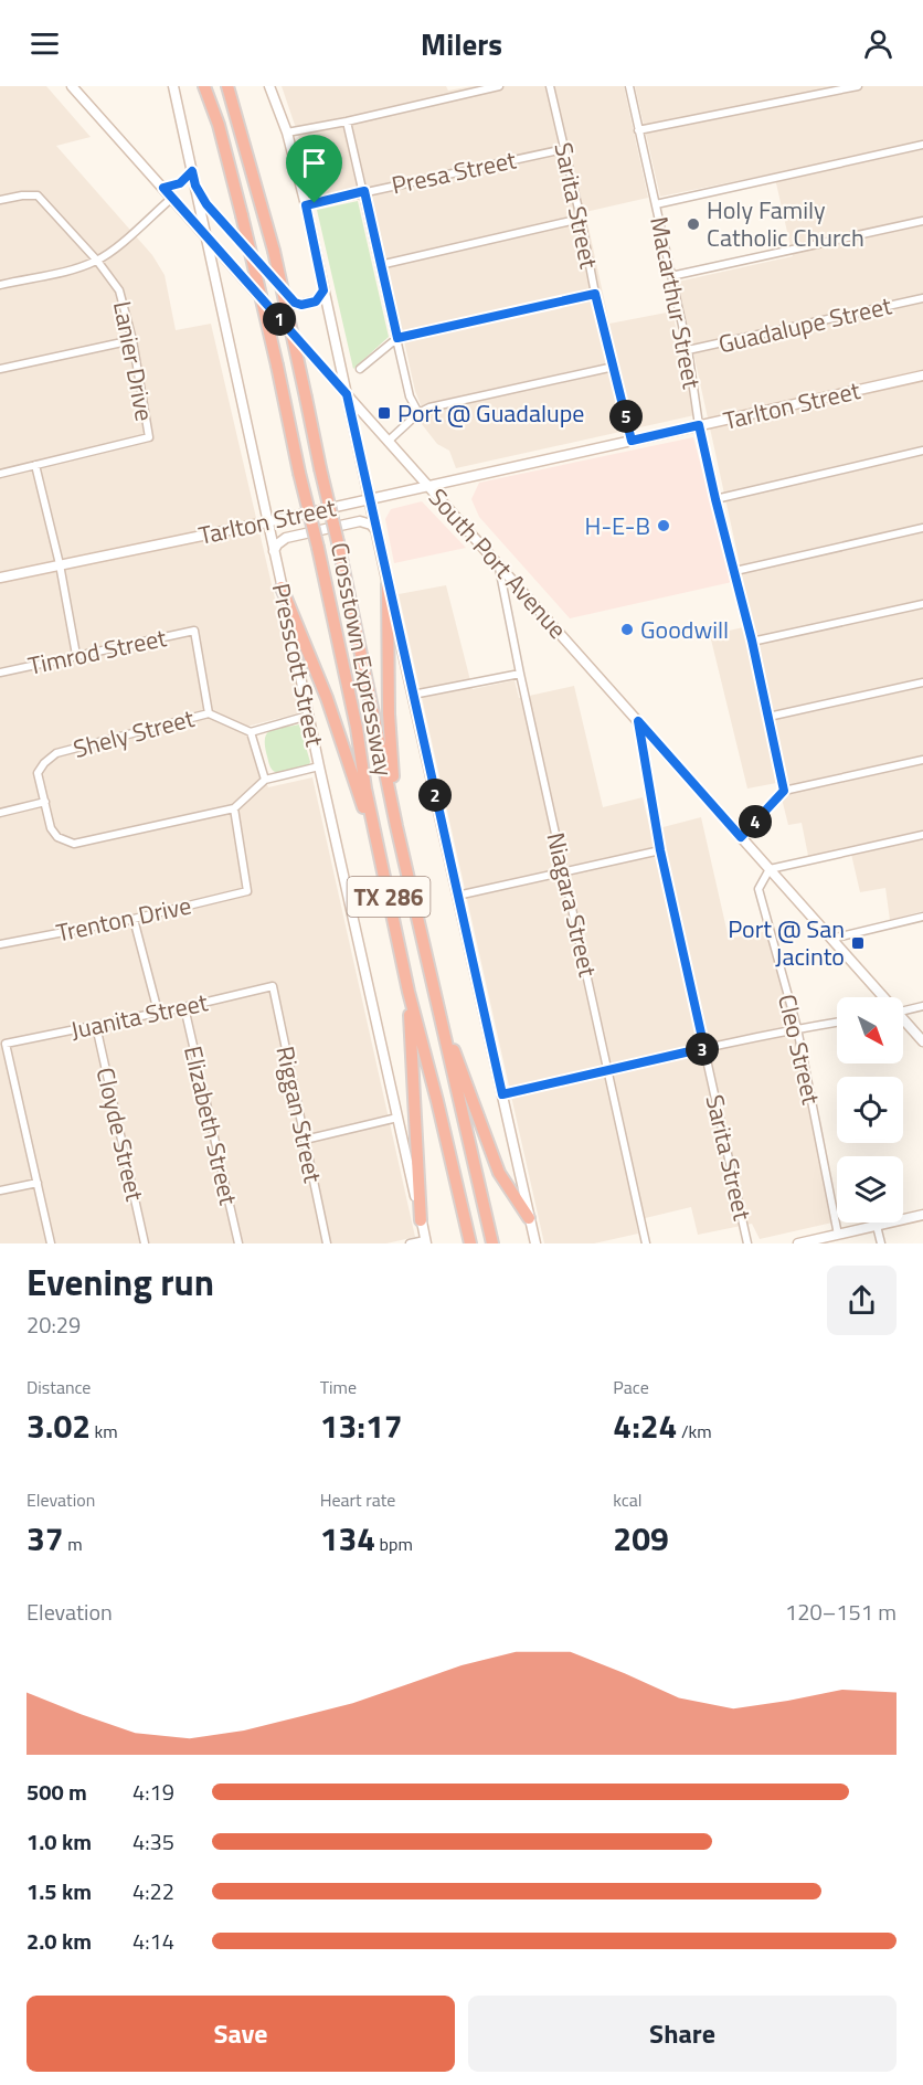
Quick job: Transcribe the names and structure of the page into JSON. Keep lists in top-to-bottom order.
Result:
{
  "streets": {
    "highway": ["Crosstown Expressway", "TX 286"],
    "main road": ["Tarlton Street", "South Port Avenue", "Presscott Street"],
    "street": [
      "Presa Street",
      "Sarita Street",
      "Macarthur Street",
      "Guadalupe Street",
      "Lanier Drive",
      "Timrod Street",
      "Shely Street",
      "Niagara Street",
      "Trenton Drive",
      "Juanita Street",
      "Cleo Street",
      "Riggan Street",
      "Elizabeth Street",
      "Cloyde Street"
    ]
  },
  "crossings": [
    ["Presa Street", "Sarita Street"],
    ["Sarita Street", "Tarlton Street"],
    ["Sarita Street", "South Port Avenue"],
    ["Macarthur Street", "Guadalupe Street"],
    ["Macarthur Street", "Tarlton Street"],
    ["Tarlton Street", "South Port Avenue"],
    ["Tarlton Street", "Presscott Street"],
    ["South Port Avenue", "Presscott Street"],
    ["South Port Avenue", "Niagara Street"],
    ["South Port Avenue", "Cleo Street"],
    ["Timrod Street", "Shely Street"],
    ["Juanita Street", "Riggan Street"],
    ["Juanita Street", "Elizabeth Street"],
    ["Juanita Street", "Cloyde Street"]
  ],
  "places": {
    "other": ["Holy Family Catholic Church", "H-E-B", "Goodwill"],
    "transit": ["Port @ Guadalupe", "Port @ San Jacinto"]
  },
  "north": "bottom right",
  "page": {
    "header": "Milers",
    "pins": [
      "1",
      "5",
      "2",
      "4",
      "3"
    ],
    "heading": ["Evening run", "20:29"],
    "stats": [
      ["Distance", "3.02 km"],
      ["Time", "13:17"],
      ["Pace", "4:24 /km"],
      ["Elevation", "37 m"],
      ["Heart rate", "134 bpm"],
      ["kcal", "209"]
    ],
    "chart": ["Elevation", "120–151 m"],
    "list": [
      {
        "name": "500 m",
        "note": "4:19"
      },
      {
        "name": "1.0 km",
        "note": "4:35"
      },
      {
        "name": "1.5 km",
        "note": "4:22"
      },
      {
        "name": "2.0 km",
        "note": "4:14"
      }
    ],
    "buttons": ["Save", "Share"]
  }
}
